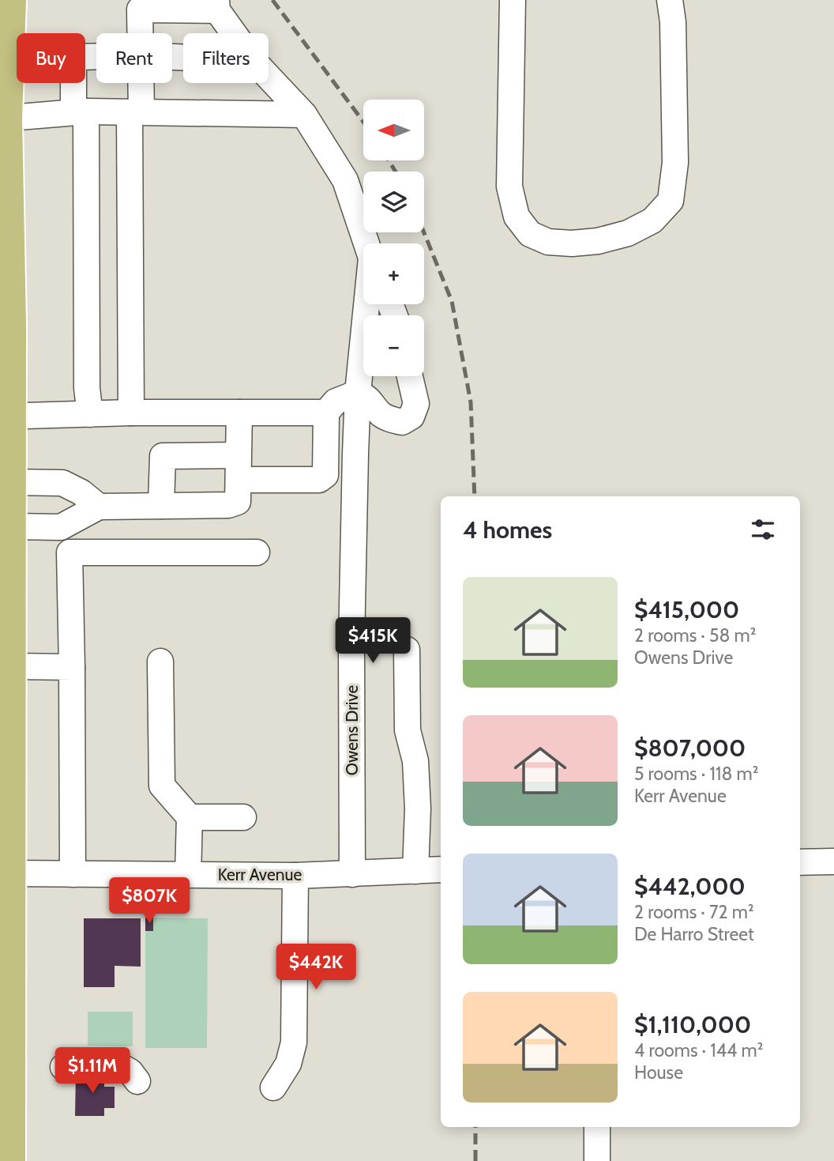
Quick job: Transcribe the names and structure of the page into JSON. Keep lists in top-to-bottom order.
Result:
{
  "streets": {
    "street": ["Owens Drive", "Kerr Avenue"]
  },
  "crossings": [
    ["Owens Drive", "Kerr Avenue"]
  ],
  "north": "left",
  "page": {
    "chip": ["Buy", "Rent", "Filters"],
    "map_buttons": ["+", "−"],
    "heading": "4 homes",
    "list": [
      {
        "name": "$415,000",
        "note": "2 rooms · 58 m² · Owens Drive"
      },
      {
        "name": "$807,000",
        "note": "5 rooms · 118 m² · Kerr Avenue"
      },
      {
        "name": "$442,000",
        "note": "2 rooms · 72 m² · De Harro Street"
      },
      {
        "name": "$1,110,000",
        "note": "4 rooms · 144 m² · House"
      }
    ],
    "price": [
      "$415K",
      "$807K",
      "$442K",
      "$1.11M"
    ]
  }
}
